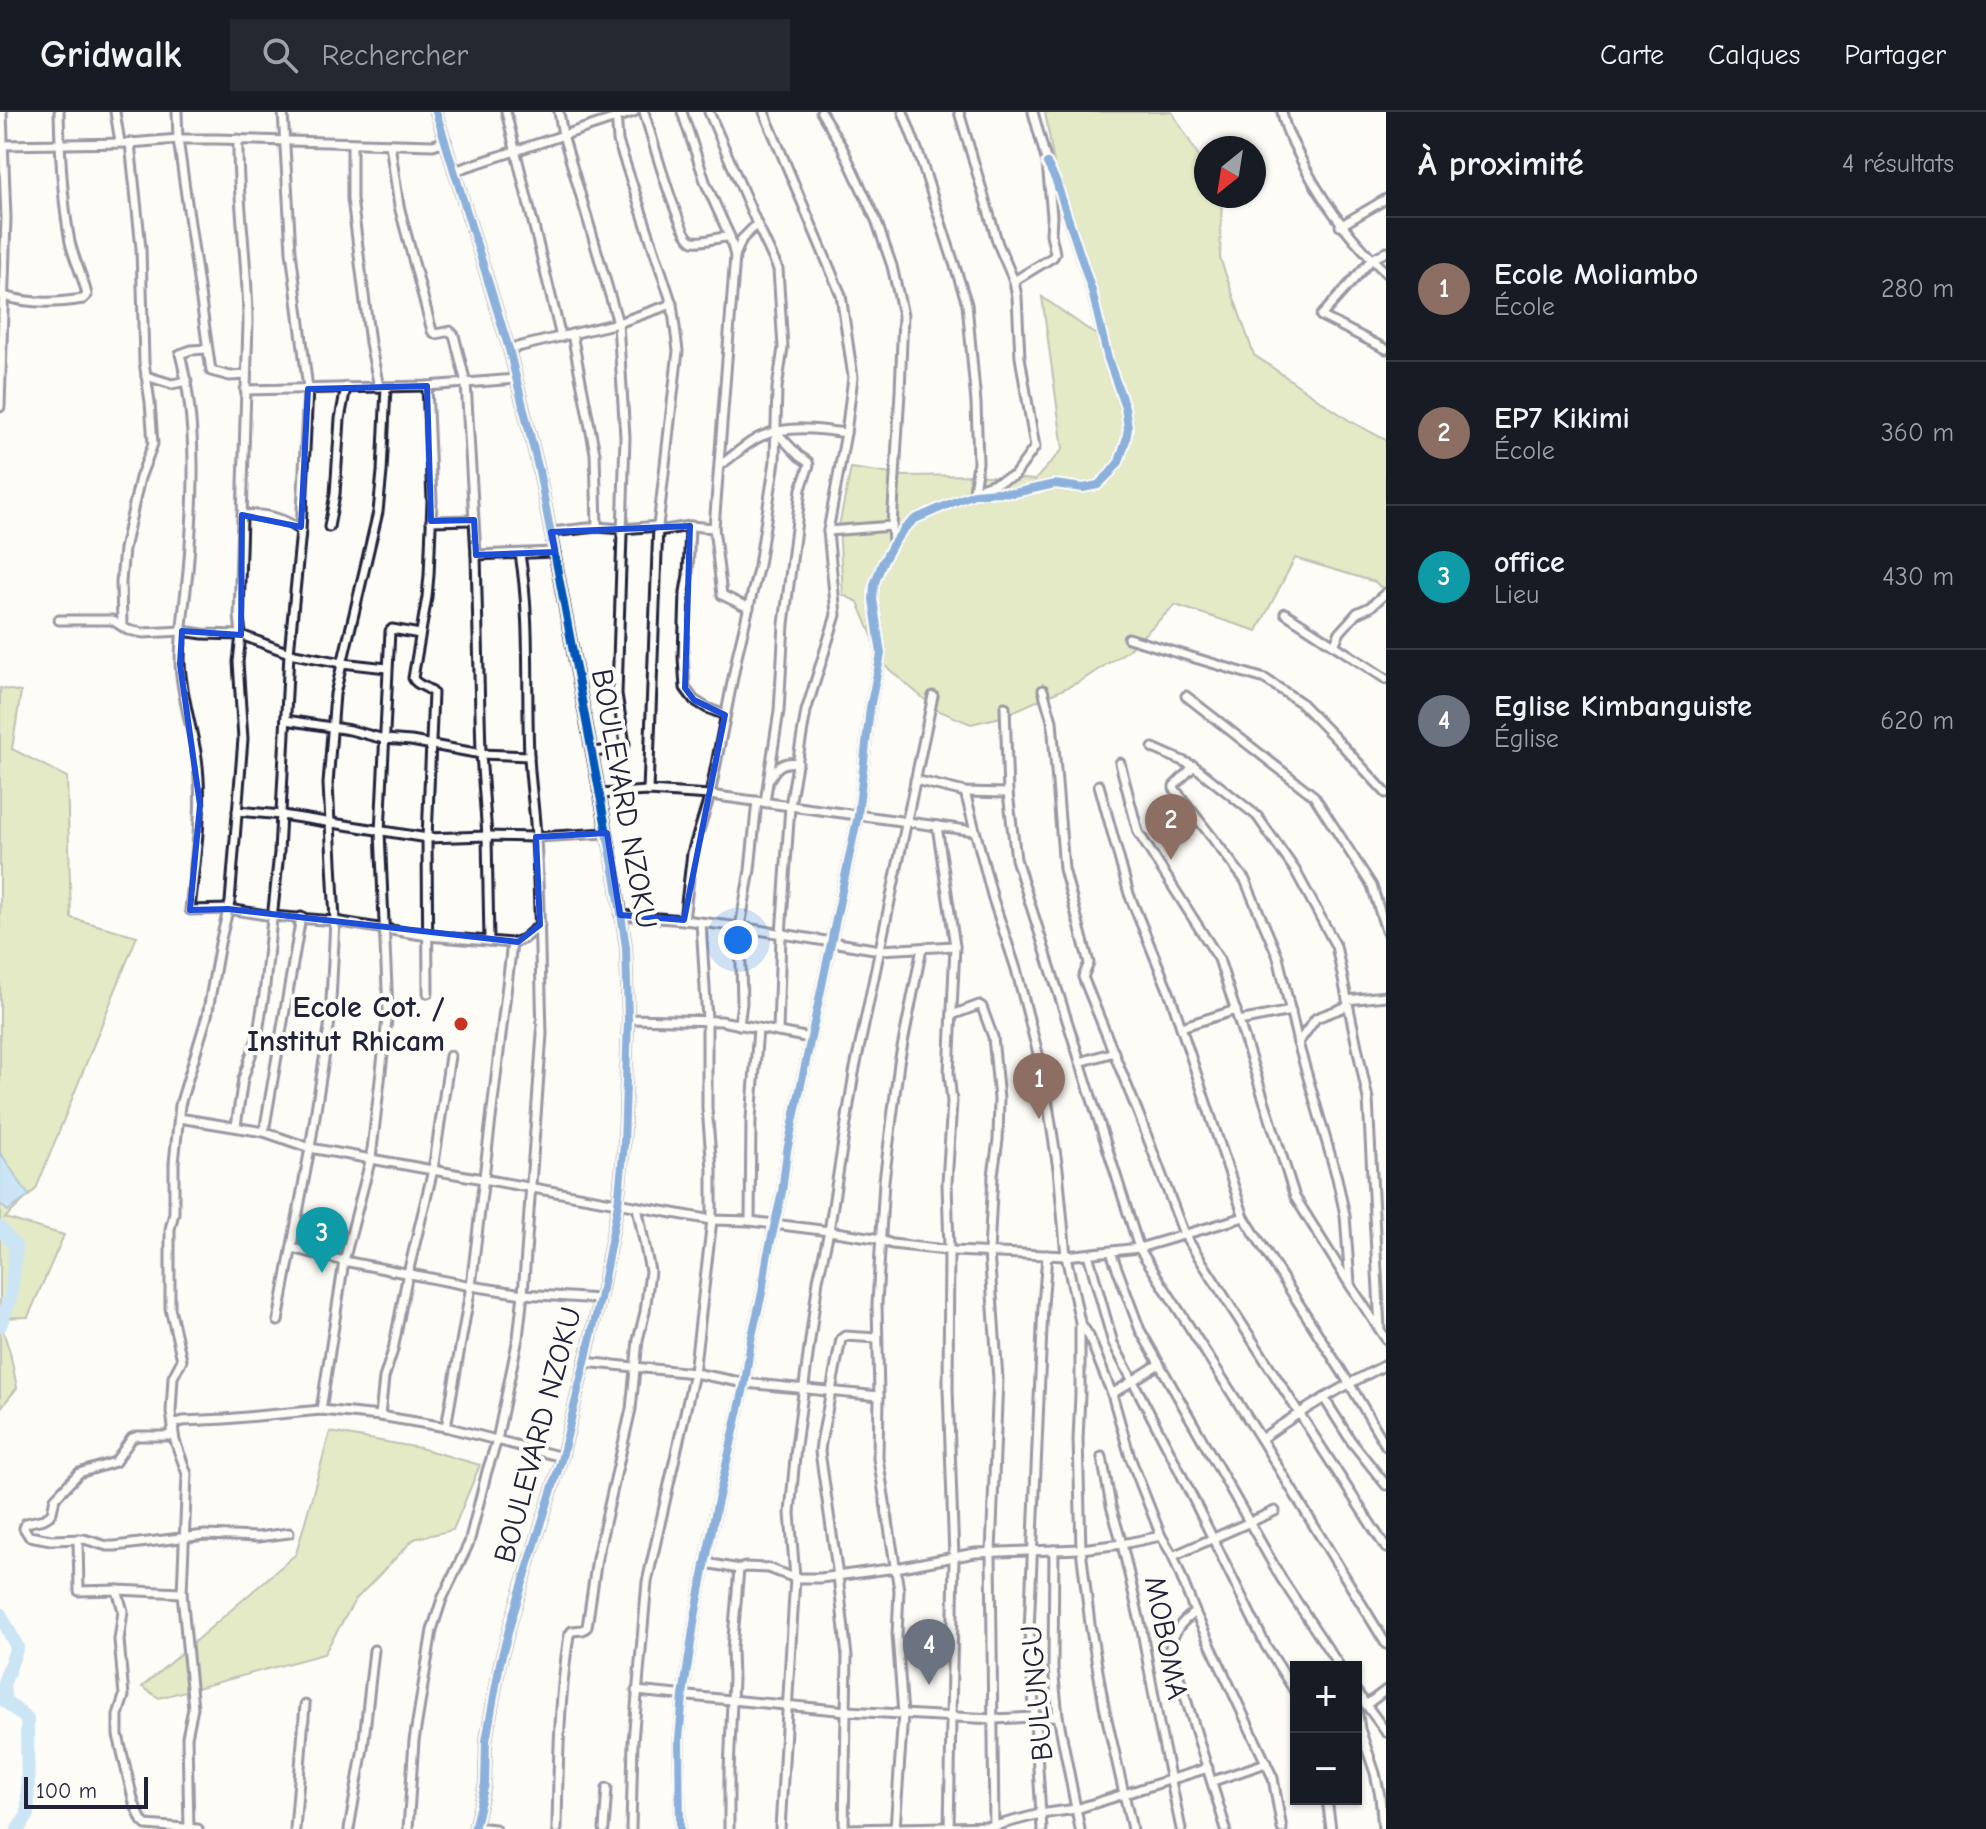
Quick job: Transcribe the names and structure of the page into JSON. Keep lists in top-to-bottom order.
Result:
{
  "streets": {
    "street": ["BOULEVARD NZOKU", "MOBOMA", "BULUNGU"]
  },
  "places": ["Ecole Cot. / Institut Rhicam"],
  "scale_bar": "100 m",
  "north": "bottom left",
  "page": {
    "header": "Gridwalk",
    "search": "Rechercher",
    "nav": ["Carte", "Calques", "Partager"],
    "heading": ["À proximité", "4 résultats"],
    "list": [
      {
        "mark": "1",
        "name": "Ecole Moliambo",
        "note": "École",
        "value": "280 m"
      },
      {
        "mark": "2",
        "name": "EP7 Kikimi",
        "note": "École",
        "value": "360 m"
      },
      {
        "mark": "3",
        "name": "office",
        "note": "Lieu",
        "value": "430 m"
      },
      {
        "mark": "4",
        "name": "Eglise Kimbanguiste",
        "note": "Église",
        "value": "620 m"
      }
    ],
    "pins": [
      "2",
      "1",
      "3",
      "4"
    ],
    "map_buttons": ["+", "−"],
    "scale": "100 m"
  }
}
